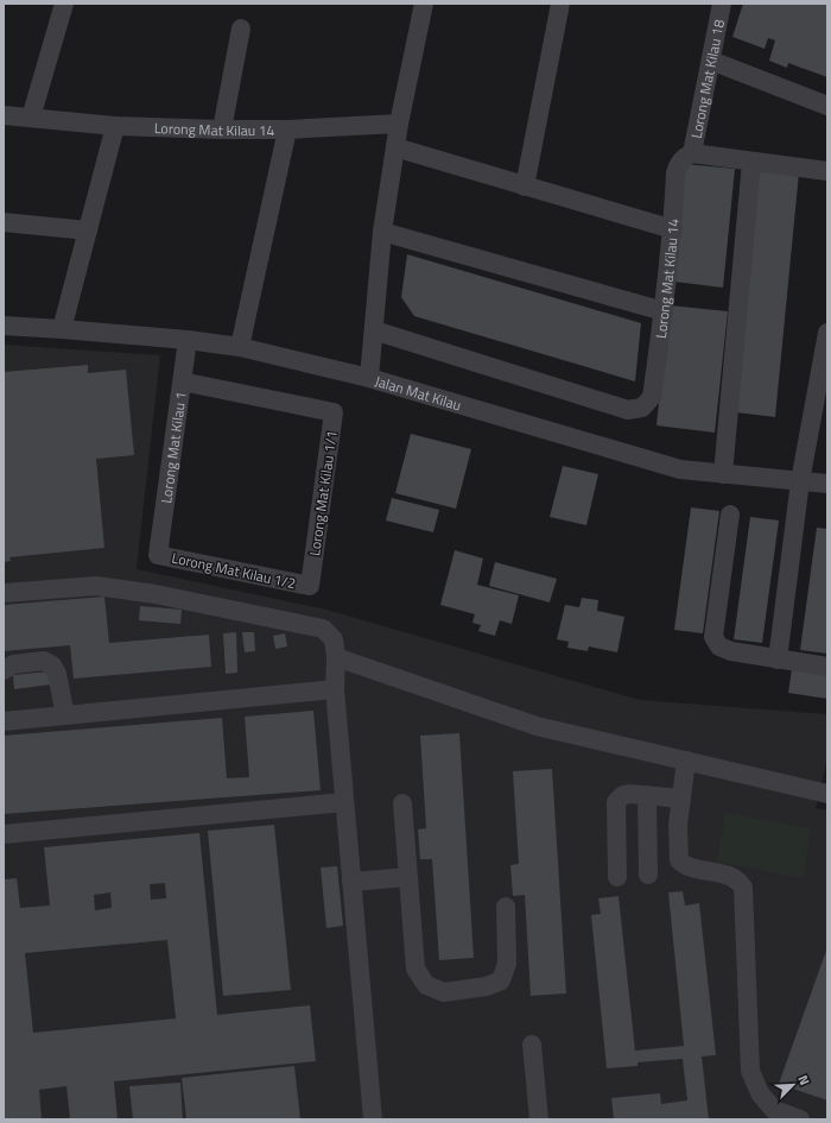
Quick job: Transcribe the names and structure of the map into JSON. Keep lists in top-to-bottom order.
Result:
{
  "streets": {
    "street": [
      "Lorong Mat Kilau 18",
      "Lorong Mat Kilau 14",
      "Jalan Mat Kilau",
      "Lorong Mat Kilau 1",
      "Lorong Mat Kilau 1/1",
      "Lorong Mat Kilau 1/2"
    ]
  },
  "crossings": [
    ["Lorong Mat Kilau 18", "Lorong Mat Kilau 14"],
    ["Jalan Mat Kilau", "Lorong Mat Kilau 1"],
    ["Lorong Mat Kilau 1", "Lorong Mat Kilau 1/1"],
    ["Lorong Mat Kilau 1", "Lorong Mat Kilau 1/2"],
    ["Lorong Mat Kilau 1/1", "Lorong Mat Kilau 1/2"]
  ],
  "north": "top right"
}
